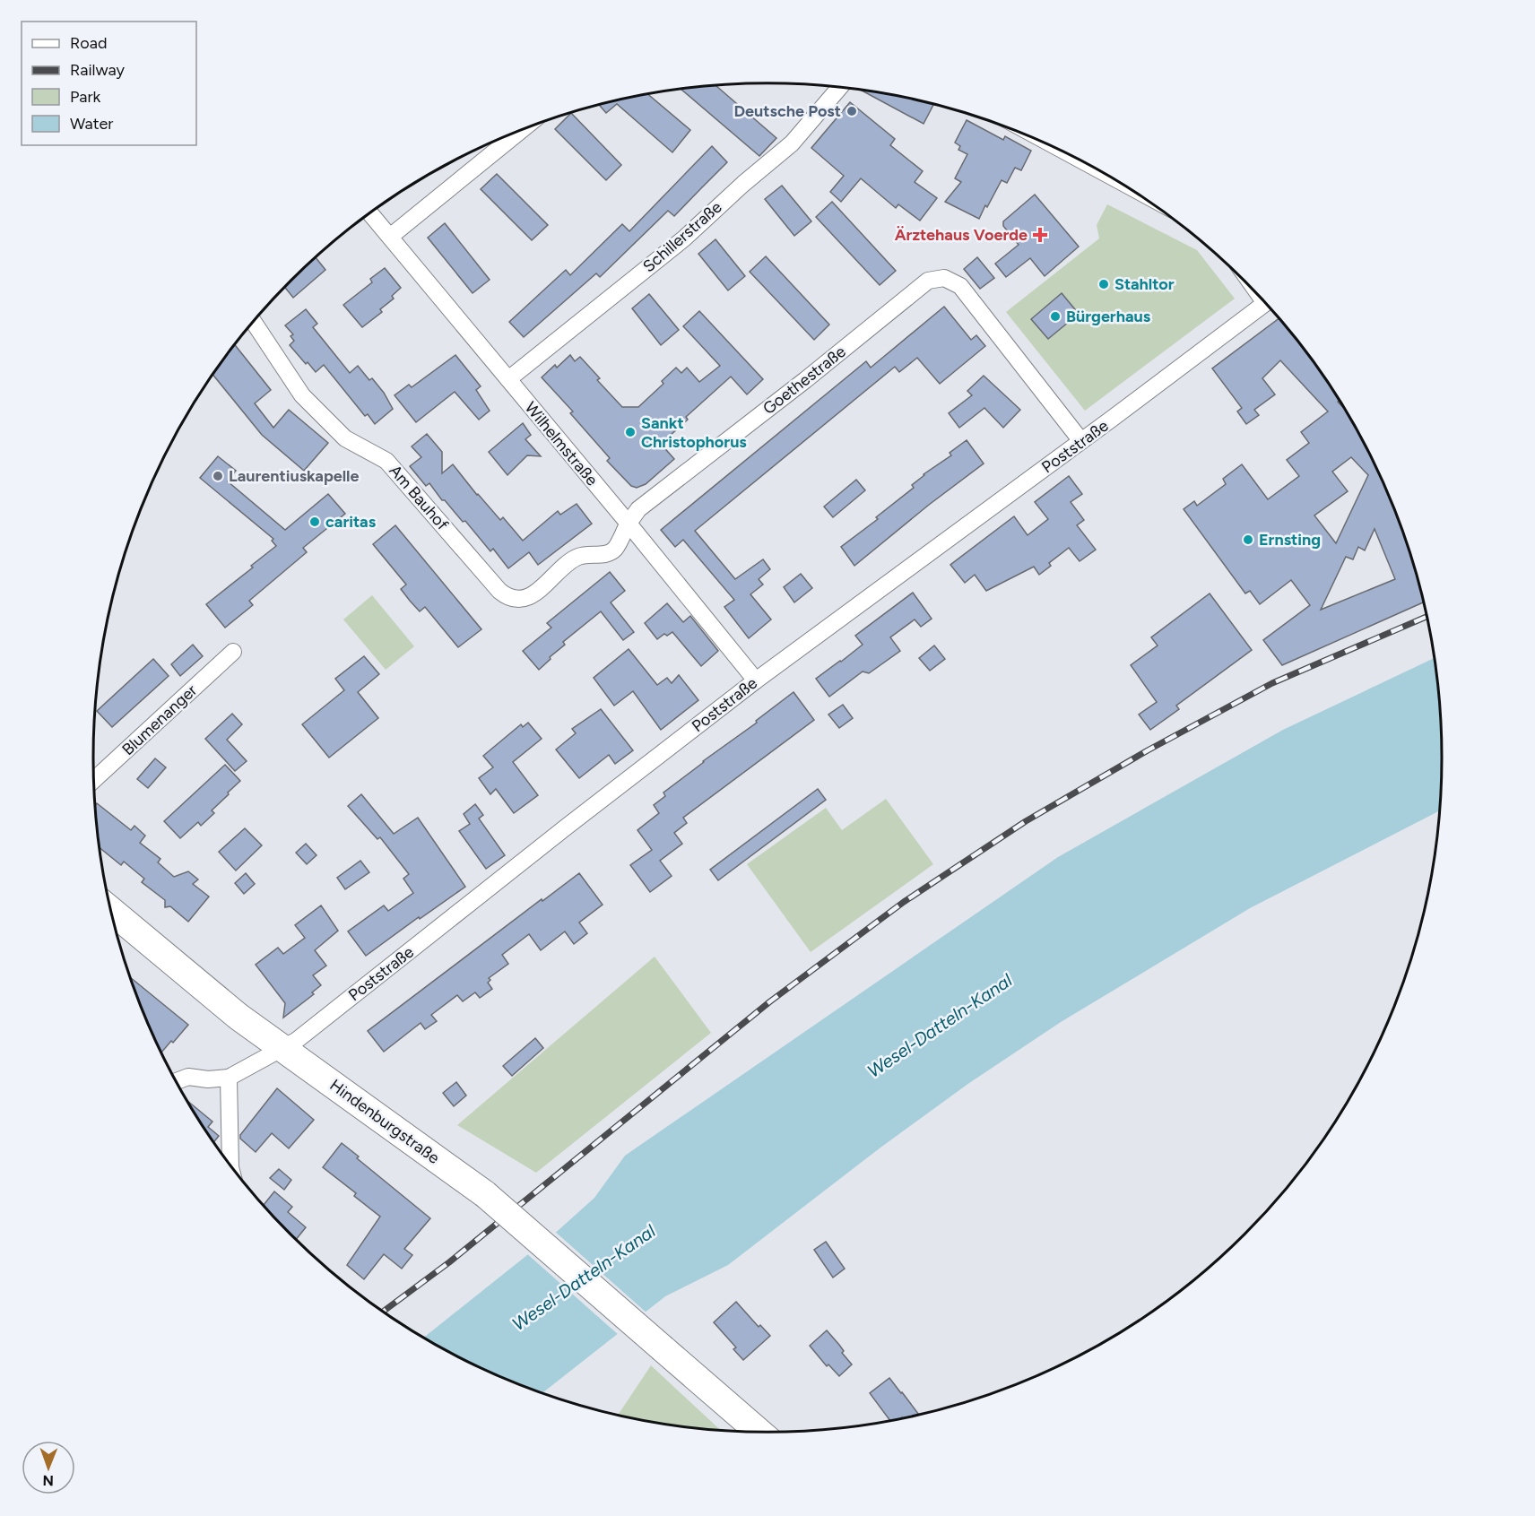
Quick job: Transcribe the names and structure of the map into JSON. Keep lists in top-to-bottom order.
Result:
{
  "streets": {
    "main road": ["Hindenburgstraße"],
    "street": [
      "Schillerstraße",
      "Goethestraße",
      "Wilhelmstraße",
      "Poststraße",
      "Am Bauhof",
      "Blumenanger"
    ]
  },
  "crossings": [
    ["Schillerstraße", "Wilhelmstraße"],
    ["Goethestraße", "Wilhelmstraße"],
    ["Goethestraße", "Poststraße"],
    ["Goethestraße", "Am Bauhof"],
    ["Wilhelmstraße", "Poststraße"],
    ["Poststraße", "Hindenburgstraße"]
  ],
  "water": ["Wesel-Datteln-Kanal"],
  "places": {
    "other": [
      "Deutsche Post",
      "Stahltor",
      "Bürgerhaus",
      "Sankt Christophorus",
      "Laurentiuskapelle",
      "caritas",
      "Ernsting"
    ],
    "health": ["Ärztehaus Voerde"]
  },
  "legend": [
    "Road",
    "Railway",
    "Park",
    "Water"
  ],
  "north": "bottom"
}
